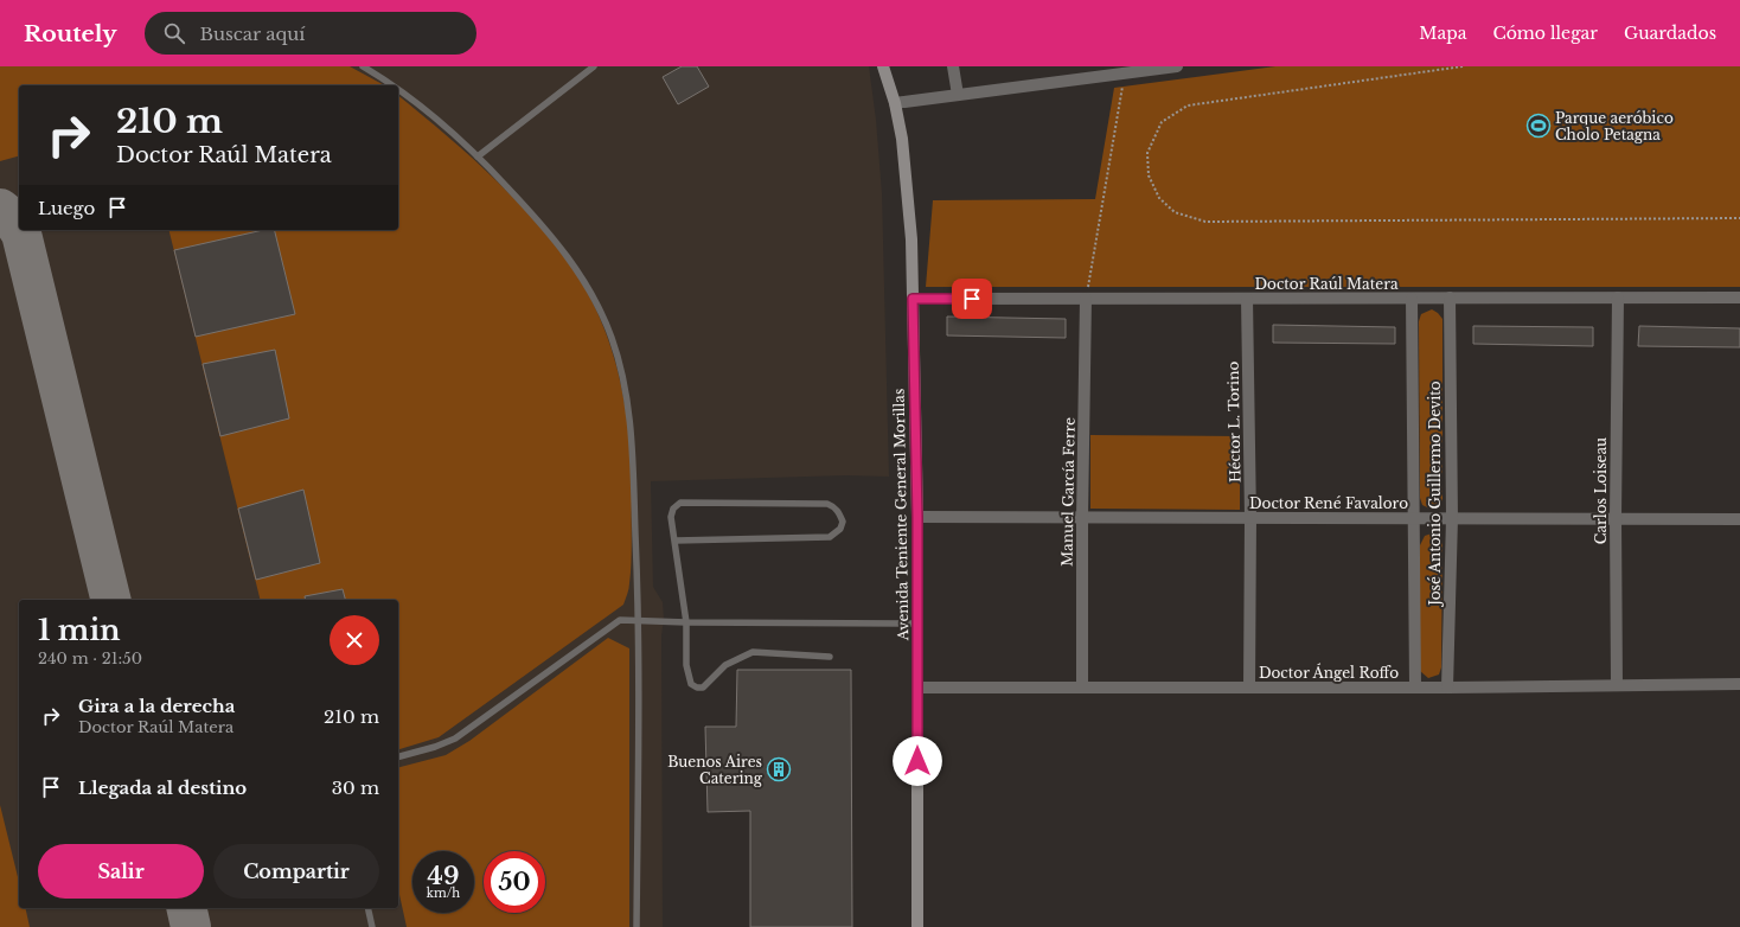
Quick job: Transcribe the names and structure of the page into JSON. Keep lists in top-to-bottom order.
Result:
{
  "streets": {
    "main road": ["Avenida Teniente General Morillas"],
    "street": [
      "Doctor Raúl Matera",
      "Héctor L. Torino",
      "Carlos Loiseau",
      "Manuel García Ferre",
      "José Antonio Guillermo Devito",
      "Doctor René Favaloro",
      "Doctor Ángel Roffo"
    ]
  },
  "crossings": [
    ["Doctor Raúl Matera", "Héctor L. Torino"],
    ["Doctor Raúl Matera", "Carlos Loiseau"],
    ["Doctor Raúl Matera", "Manuel García Ferre"],
    ["Doctor Raúl Matera", "José Antonio Guillermo Devito"],
    ["Doctor Raúl Matera", "Avenida Teniente General Morillas"],
    ["Héctor L. Torino", "Doctor René Favaloro"],
    ["Héctor L. Torino", "Doctor Ángel Roffo"],
    ["Carlos Loiseau", "Doctor René Favaloro"],
    ["Carlos Loiseau", "Doctor Ángel Roffo"],
    ["Manuel García Ferre", "Doctor René Favaloro"],
    ["Manuel García Ferre", "Doctor Ángel Roffo"],
    ["José Antonio Guillermo Devito", "Doctor René Favaloro"],
    ["José Antonio Guillermo Devito", "Doctor Ángel Roffo"],
    ["Doctor René Favaloro", "Avenida Teniente General Morillas"],
    ["Avenida Teniente General Morillas", "Doctor Ángel Roffo"]
  ],
  "places": {
    "sports": ["Parque aeróbico Cholo Petagna"],
    "building": ["Buenos Aires Catering"]
  },
  "page": {
    "header": "Routely",
    "search": "Buscar aquí",
    "nav": ["Mapa", "Cómo llegar", "Guardados"],
    "turn": ["210 m", "Doctor Raúl Matera"],
    "then": "Luego",
    "heading": ["1 min", "240 m · 21:50"],
    "list": [
      {
        "name": "Gira a la derecha",
        "note": "Doctor Raúl Matera",
        "value": "210 m"
      },
      {
        "name": "Llegada al destino",
        "value": "30 m"
      }
    ],
    "buttons": ["Salir", "Compartir"],
    "speed": "49 km/h",
    "limit": "50"
  }
}
